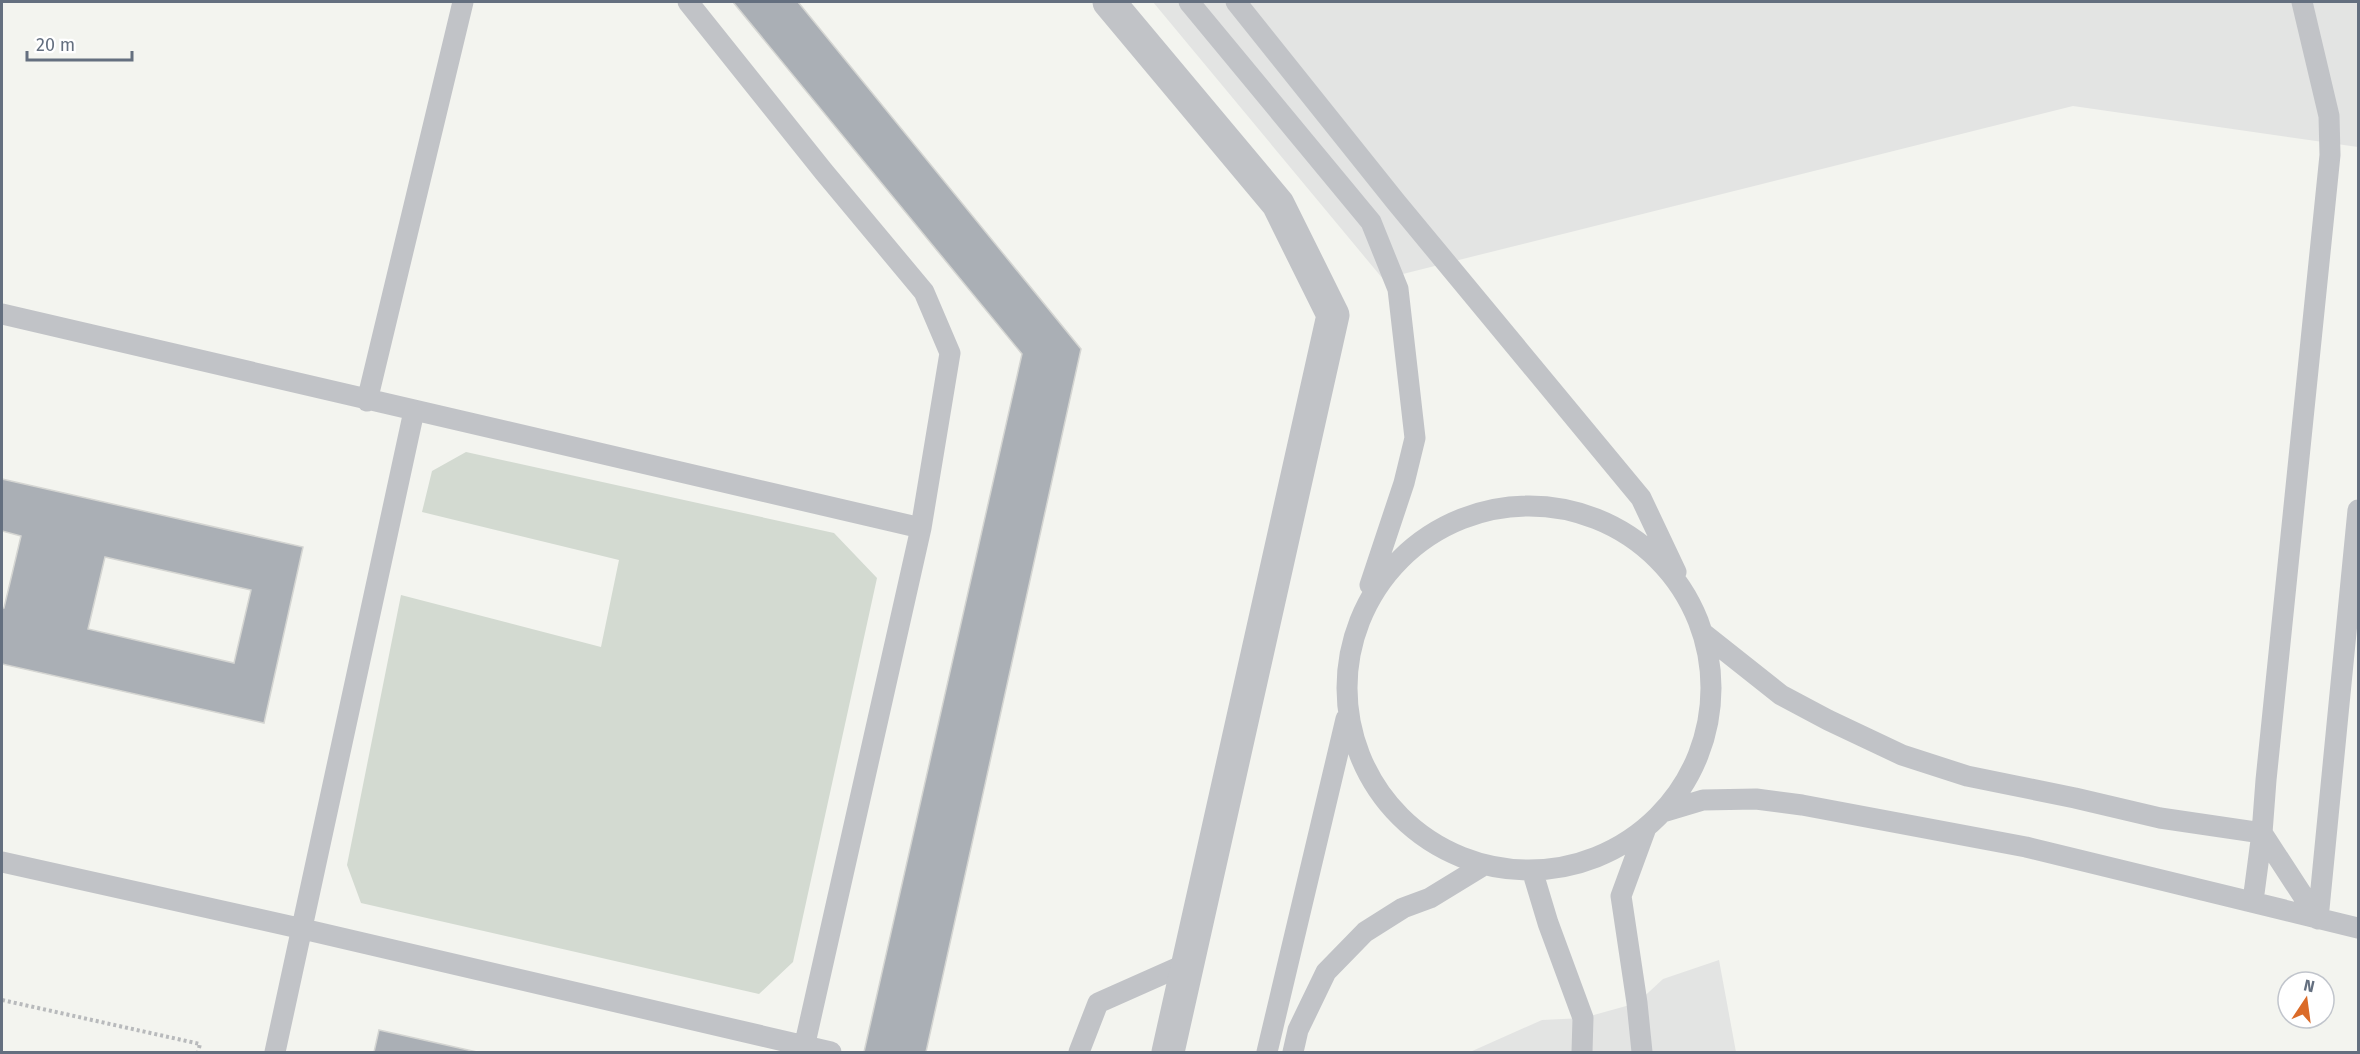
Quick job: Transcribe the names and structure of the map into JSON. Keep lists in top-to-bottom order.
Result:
{
  "scale_bar": "20 m",
  "north": "top"
}
